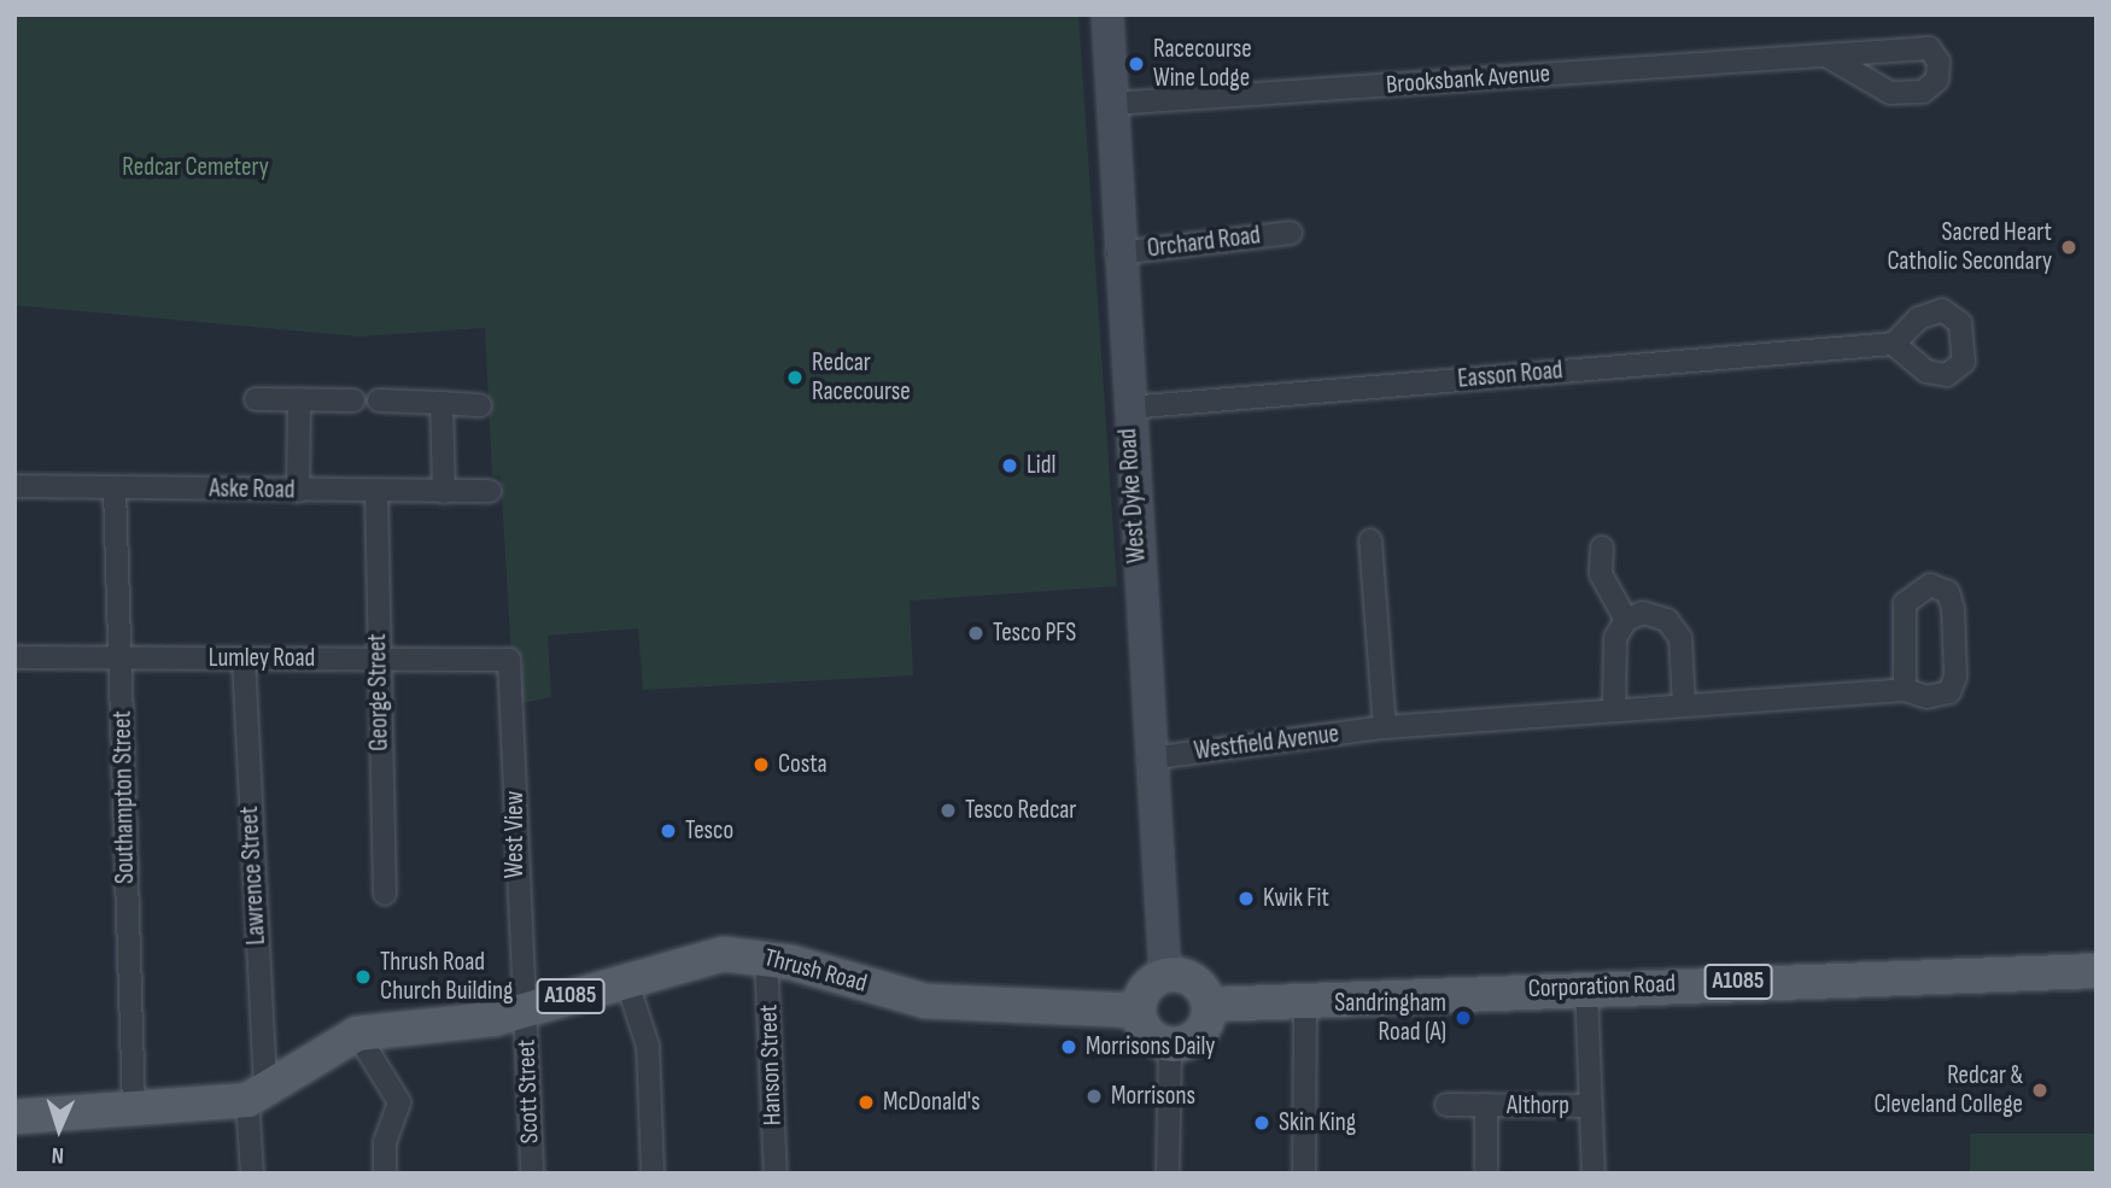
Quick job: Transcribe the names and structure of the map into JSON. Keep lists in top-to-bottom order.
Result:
{
  "streets": {
    "main road": ["Thrush Road", "A1085", "Corporation Road"],
    "street": [
      "Brooksbank Avenue",
      "Orchard Road",
      "Easson Road",
      "Aske Road",
      "West Dyke Road",
      "Lumley Road",
      "George Street",
      "Westfield Avenue",
      "Southampton Street",
      "West View",
      "Lawrence Street",
      "Hanson Street",
      "Scott Street",
      "Althorp"
    ]
  },
  "crossings": [
    ["Brooksbank Avenue", "West Dyke Road"],
    ["Orchard Road", "West Dyke Road"],
    ["Easson Road", "West Dyke Road"],
    ["Aske Road", "George Street"],
    ["Aske Road", "Southampton Street"],
    ["West Dyke Road", "Westfield Avenue"],
    ["West Dyke Road", "Thrush Road"],
    ["West Dyke Road", "Corporation Road"],
    ["Lumley Road", "George Street"],
    ["Lumley Road", "Southampton Street"],
    ["Lumley Road", "West View"],
    ["Lumley Road", "Lawrence Street"],
    ["Southampton Street", "Thrush Road"],
    ["West View", "Thrush Road"],
    ["West View", "Scott Street"],
    ["Lawrence Street", "Thrush Road"],
    ["Thrush Road", "Corporation Road"],
    ["Thrush Road", "Hanson Street"],
    ["Thrush Road", "Scott Street"]
  ],
  "parks": ["Redcar Cemetery"],
  "places": [
    "Racecourse Wine Lodge",
    "Sacred Heart Catholic Secondary",
    "Redcar Racecourse",
    "Lidl",
    "Tesco PFS",
    "Costa",
    "Tesco Redcar",
    "Tesco",
    "Kwik Fit",
    "Thrush Road Church Building",
    "Sandringham Road (A)",
    "Morrisons Daily",
    "Redcar & Cleveland College",
    "Morrisons",
    "McDonald's",
    "Skin King"
  ],
  "north": "bottom"
}
